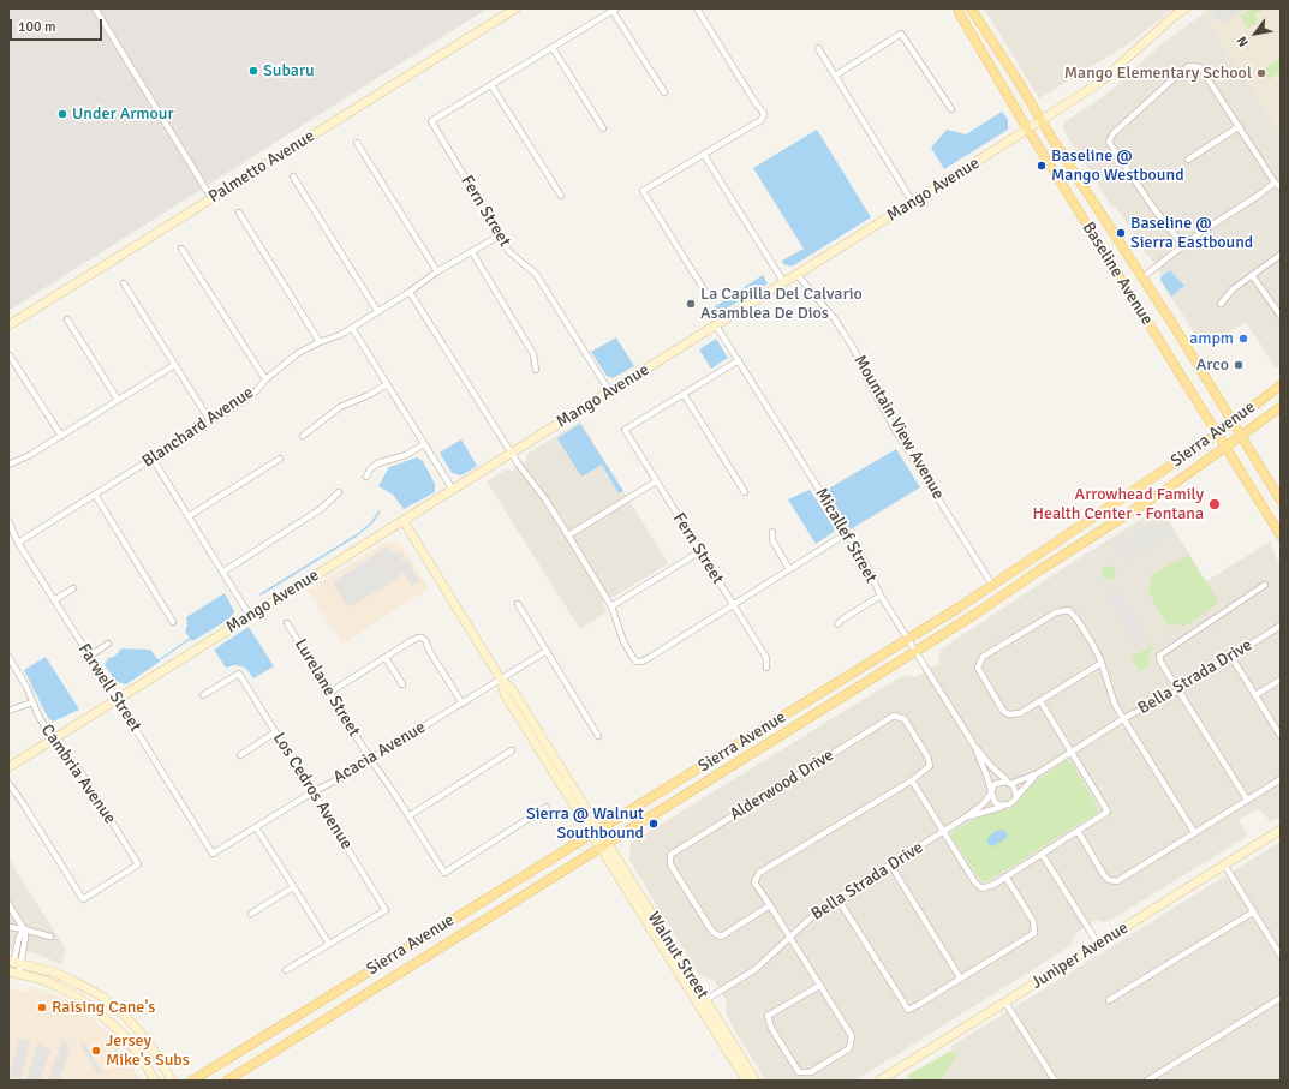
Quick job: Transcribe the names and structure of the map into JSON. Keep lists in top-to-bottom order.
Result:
{
  "streets": {
    "main road": ["Baseline Avenue", "Sierra Avenue"],
    "street": [
      "Palmetto Avenue",
      "Mango Avenue",
      "Fern Street",
      "Blanchard Avenue",
      "Mountain View Avenue",
      "Micallef Street",
      "Bella Strada Drive",
      "Farwell Street",
      "Lurelane Street",
      "Acacia Avenue",
      "Cambria Avenue",
      "Alderwood Drive",
      "Los Cedros Avenue",
      "Walnut Street",
      "Juniper Avenue"
    ]
  },
  "crossings": [
    ["Mango Avenue", "Fern Street"],
    ["Mango Avenue", "Baseline Avenue"],
    ["Mango Avenue", "Mountain View Avenue"],
    ["Mango Avenue", "Micallef Street"],
    ["Mango Avenue", "Farwell Street"],
    ["Mango Avenue", "Cambria Avenue"],
    ["Mango Avenue", "Walnut Street"],
    ["Fern Street", "Blanchard Avenue"],
    ["Baseline Avenue", "Sierra Avenue"],
    ["Blanchard Avenue", "Farwell Street"],
    ["Mountain View Avenue", "Sierra Avenue"],
    ["Sierra Avenue", "Micallef Street"],
    ["Sierra Avenue", "Walnut Street"],
    ["Micallef Street", "Bella Strada Drive"],
    ["Bella Strada Drive", "Walnut Street"],
    ["Farwell Street", "Acacia Avenue"],
    ["Lurelane Street", "Acacia Avenue"],
    ["Acacia Avenue", "Los Cedros Avenue"],
    ["Acacia Avenue", "Walnut Street"]
  ],
  "places": [
    "Subaru",
    "Mango Elementary School",
    "Under Armour",
    "Baseline @ Mango Westbound",
    "Baseline @ Sierra Eastbound",
    "La Capilla Del Calvario Asamblea De Dios",
    "ampm",
    "Arco",
    "Arrowhead Family Health Center - Fontana",
    "Sierra @ Walnut Southbound",
    "Raising Cane's",
    "Jersey Mike's Subs"
  ],
  "scale_bar": "100 m",
  "north": "bottom left"
}
